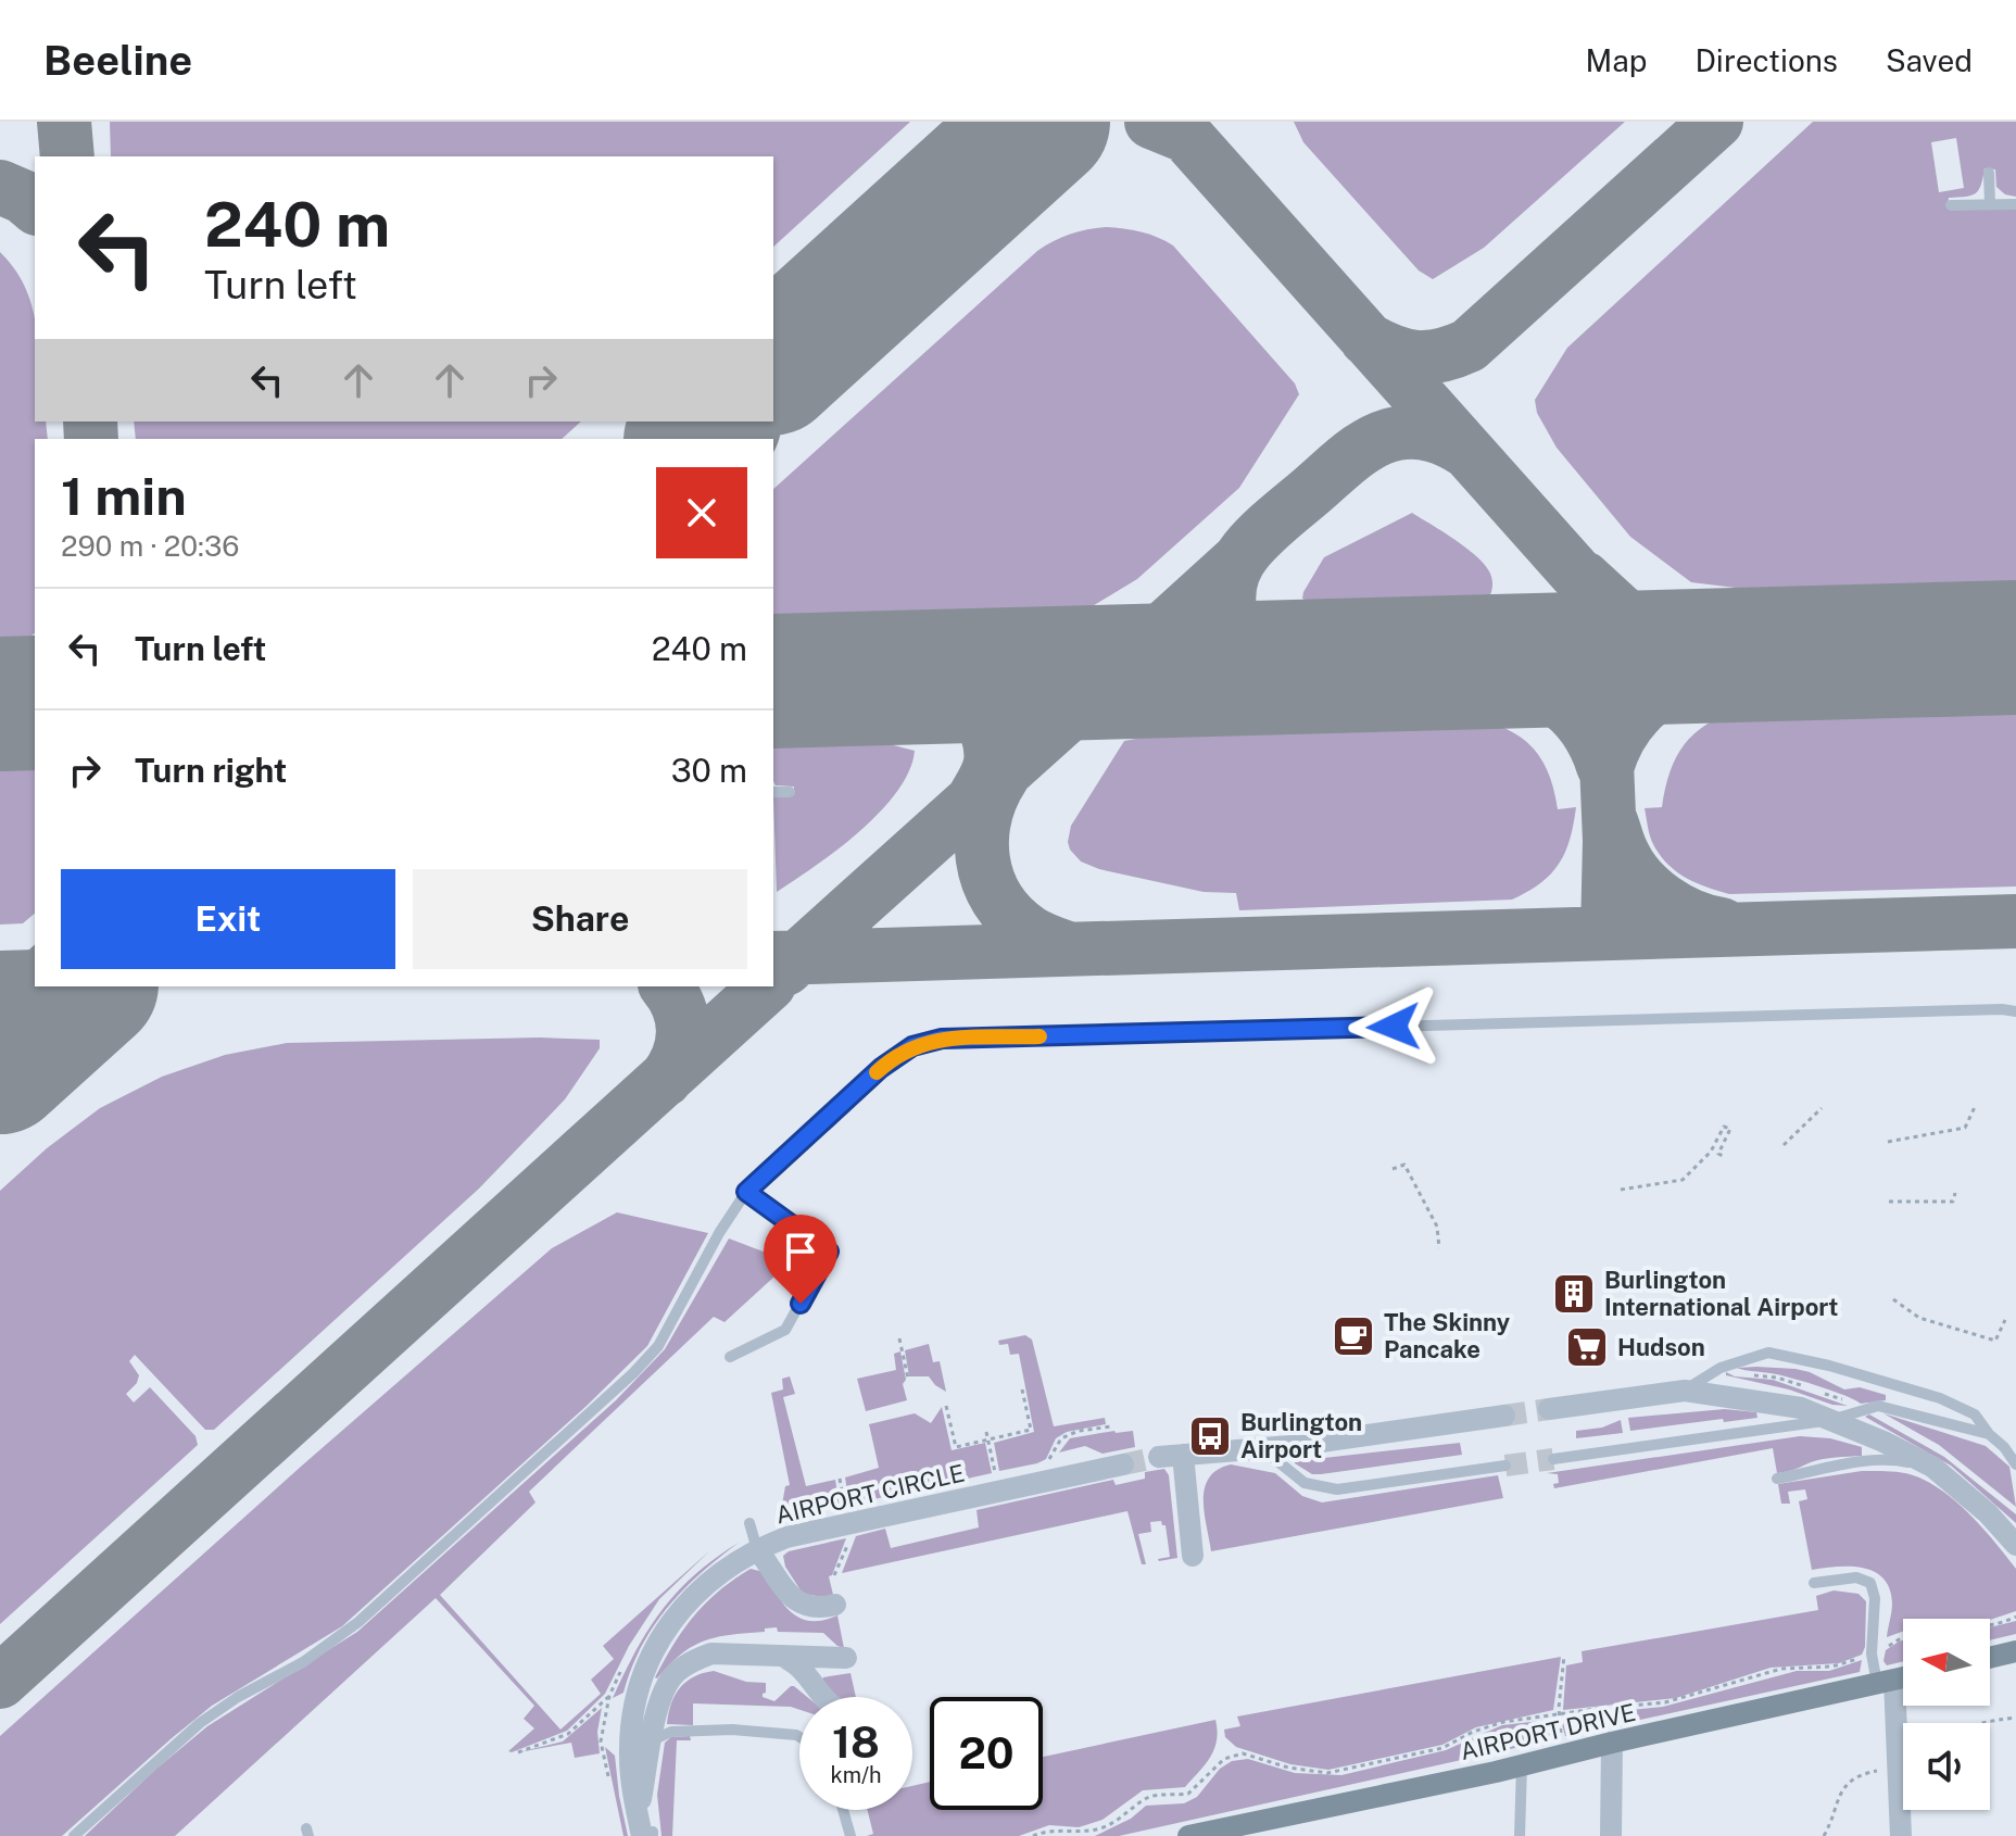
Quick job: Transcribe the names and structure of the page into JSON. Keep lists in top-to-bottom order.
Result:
{
  "streets": {
    "main road": ["AIRPORT DRIVE"],
    "street": ["AIRPORT CIRCLE"]
  },
  "places": {
    "building": ["Burlington International Airport"],
    "cafe": ["The Skinny Pancake"],
    "supermarket": ["Hudson"],
    "bus stop": ["Burlington Airport"]
  },
  "north": "left",
  "page": {
    "header": "Beeline",
    "nav": ["Map", "Directions", "Saved"],
    "turn": ["240 m", "Turn left"],
    "heading": ["1 min", "290 m · 20:36"],
    "list": [
      {
        "name": "Turn left",
        "value": "240 m"
      },
      {
        "name": "Turn right",
        "value": "30 m"
      }
    ],
    "buttons": ["Exit", "Share"],
    "speed": "18 km/h",
    "limit": "20"
  }
}
